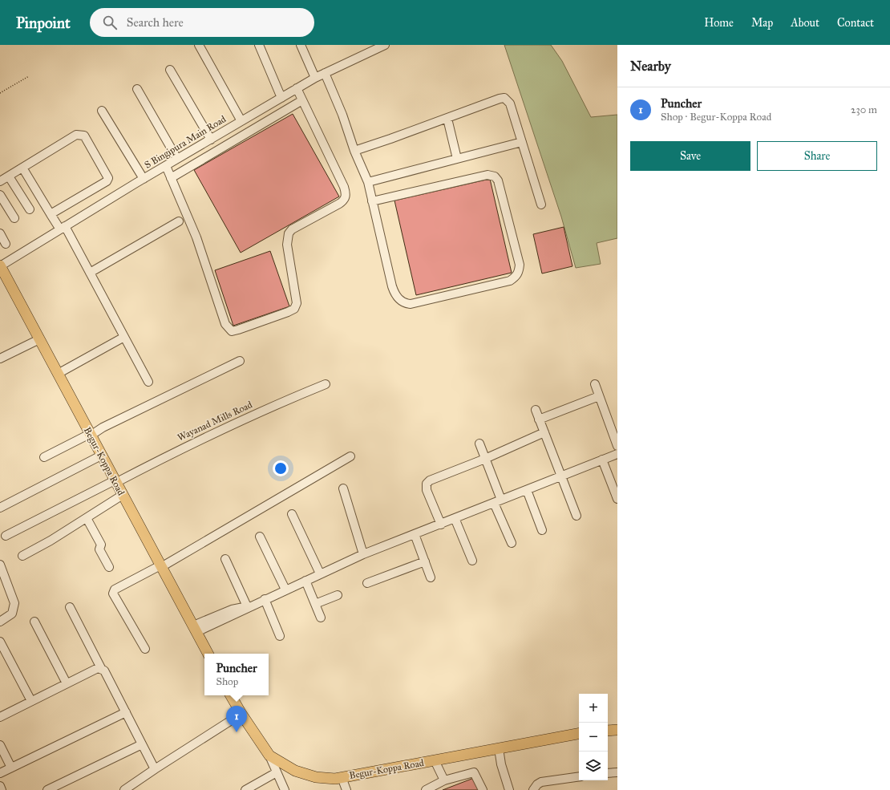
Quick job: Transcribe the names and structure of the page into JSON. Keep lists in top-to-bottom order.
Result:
{
  "streets": {
    "main road": ["Begur-Koppa Road"],
    "street": ["S Bingipura Main Road", "Wayanad Mills Road"]
  },
  "crossings": [
    ["S Bingipura Main Road", "Begur-Koppa Road"],
    ["Wayanad Mills Road", "Begur-Koppa Road"]
  ],
  "page": {
    "header": "Pinpoint",
    "search": "Search here",
    "nav": [
      "Home",
      "Map",
      "About",
      "Contact"
    ],
    "heading": "Nearby",
    "list": [
      {
        "mark": "1",
        "name": "Puncher",
        "note": "Shop · Begur-Koppa Road",
        "value": "230 m"
      }
    ],
    "buttons": ["Save", "Share"],
    "popup": ["Puncher", "Shop"],
    "map_buttons": ["+", "−"],
    "pins": "1"
  }
}
